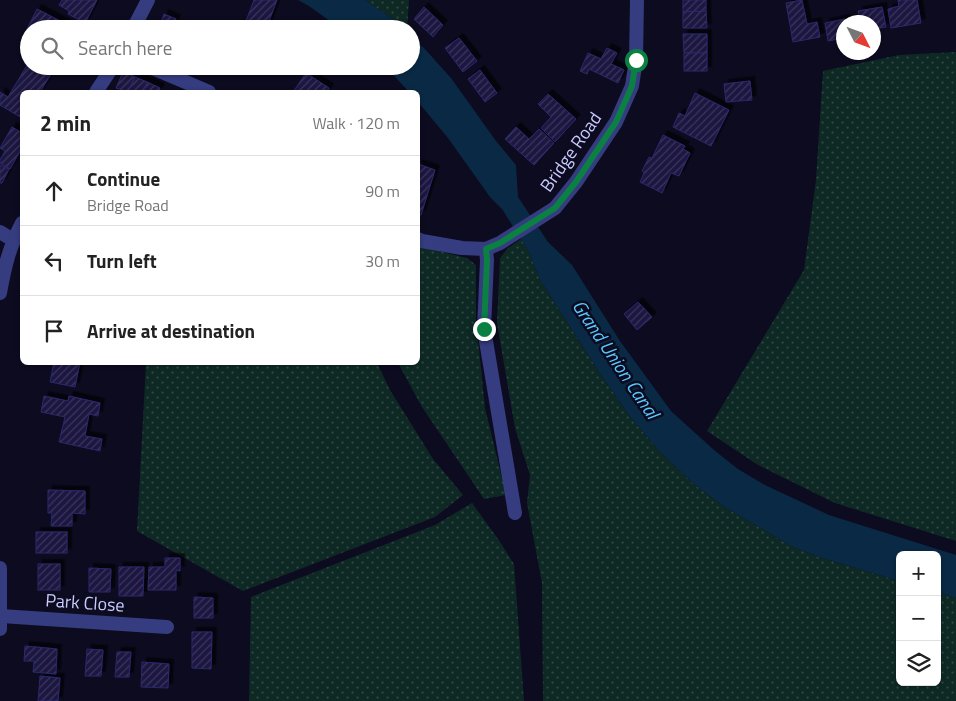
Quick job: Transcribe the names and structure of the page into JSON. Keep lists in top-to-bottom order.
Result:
{
  "streets": {
    "street": ["Bridge Road", "Park Close"]
  },
  "water": ["Grand Union Canal"],
  "north": "bottom right",
  "page": {
    "search": "Search here",
    "heading": ["2 min", "Walk · 120 m"],
    "list": [
      ["Continue", "Bridge Road", "90 m"],
      ["Turn left", "30 m"],
      "Arrive at destination"
    ],
    "map_buttons": ["+", "−"]
  }
}
